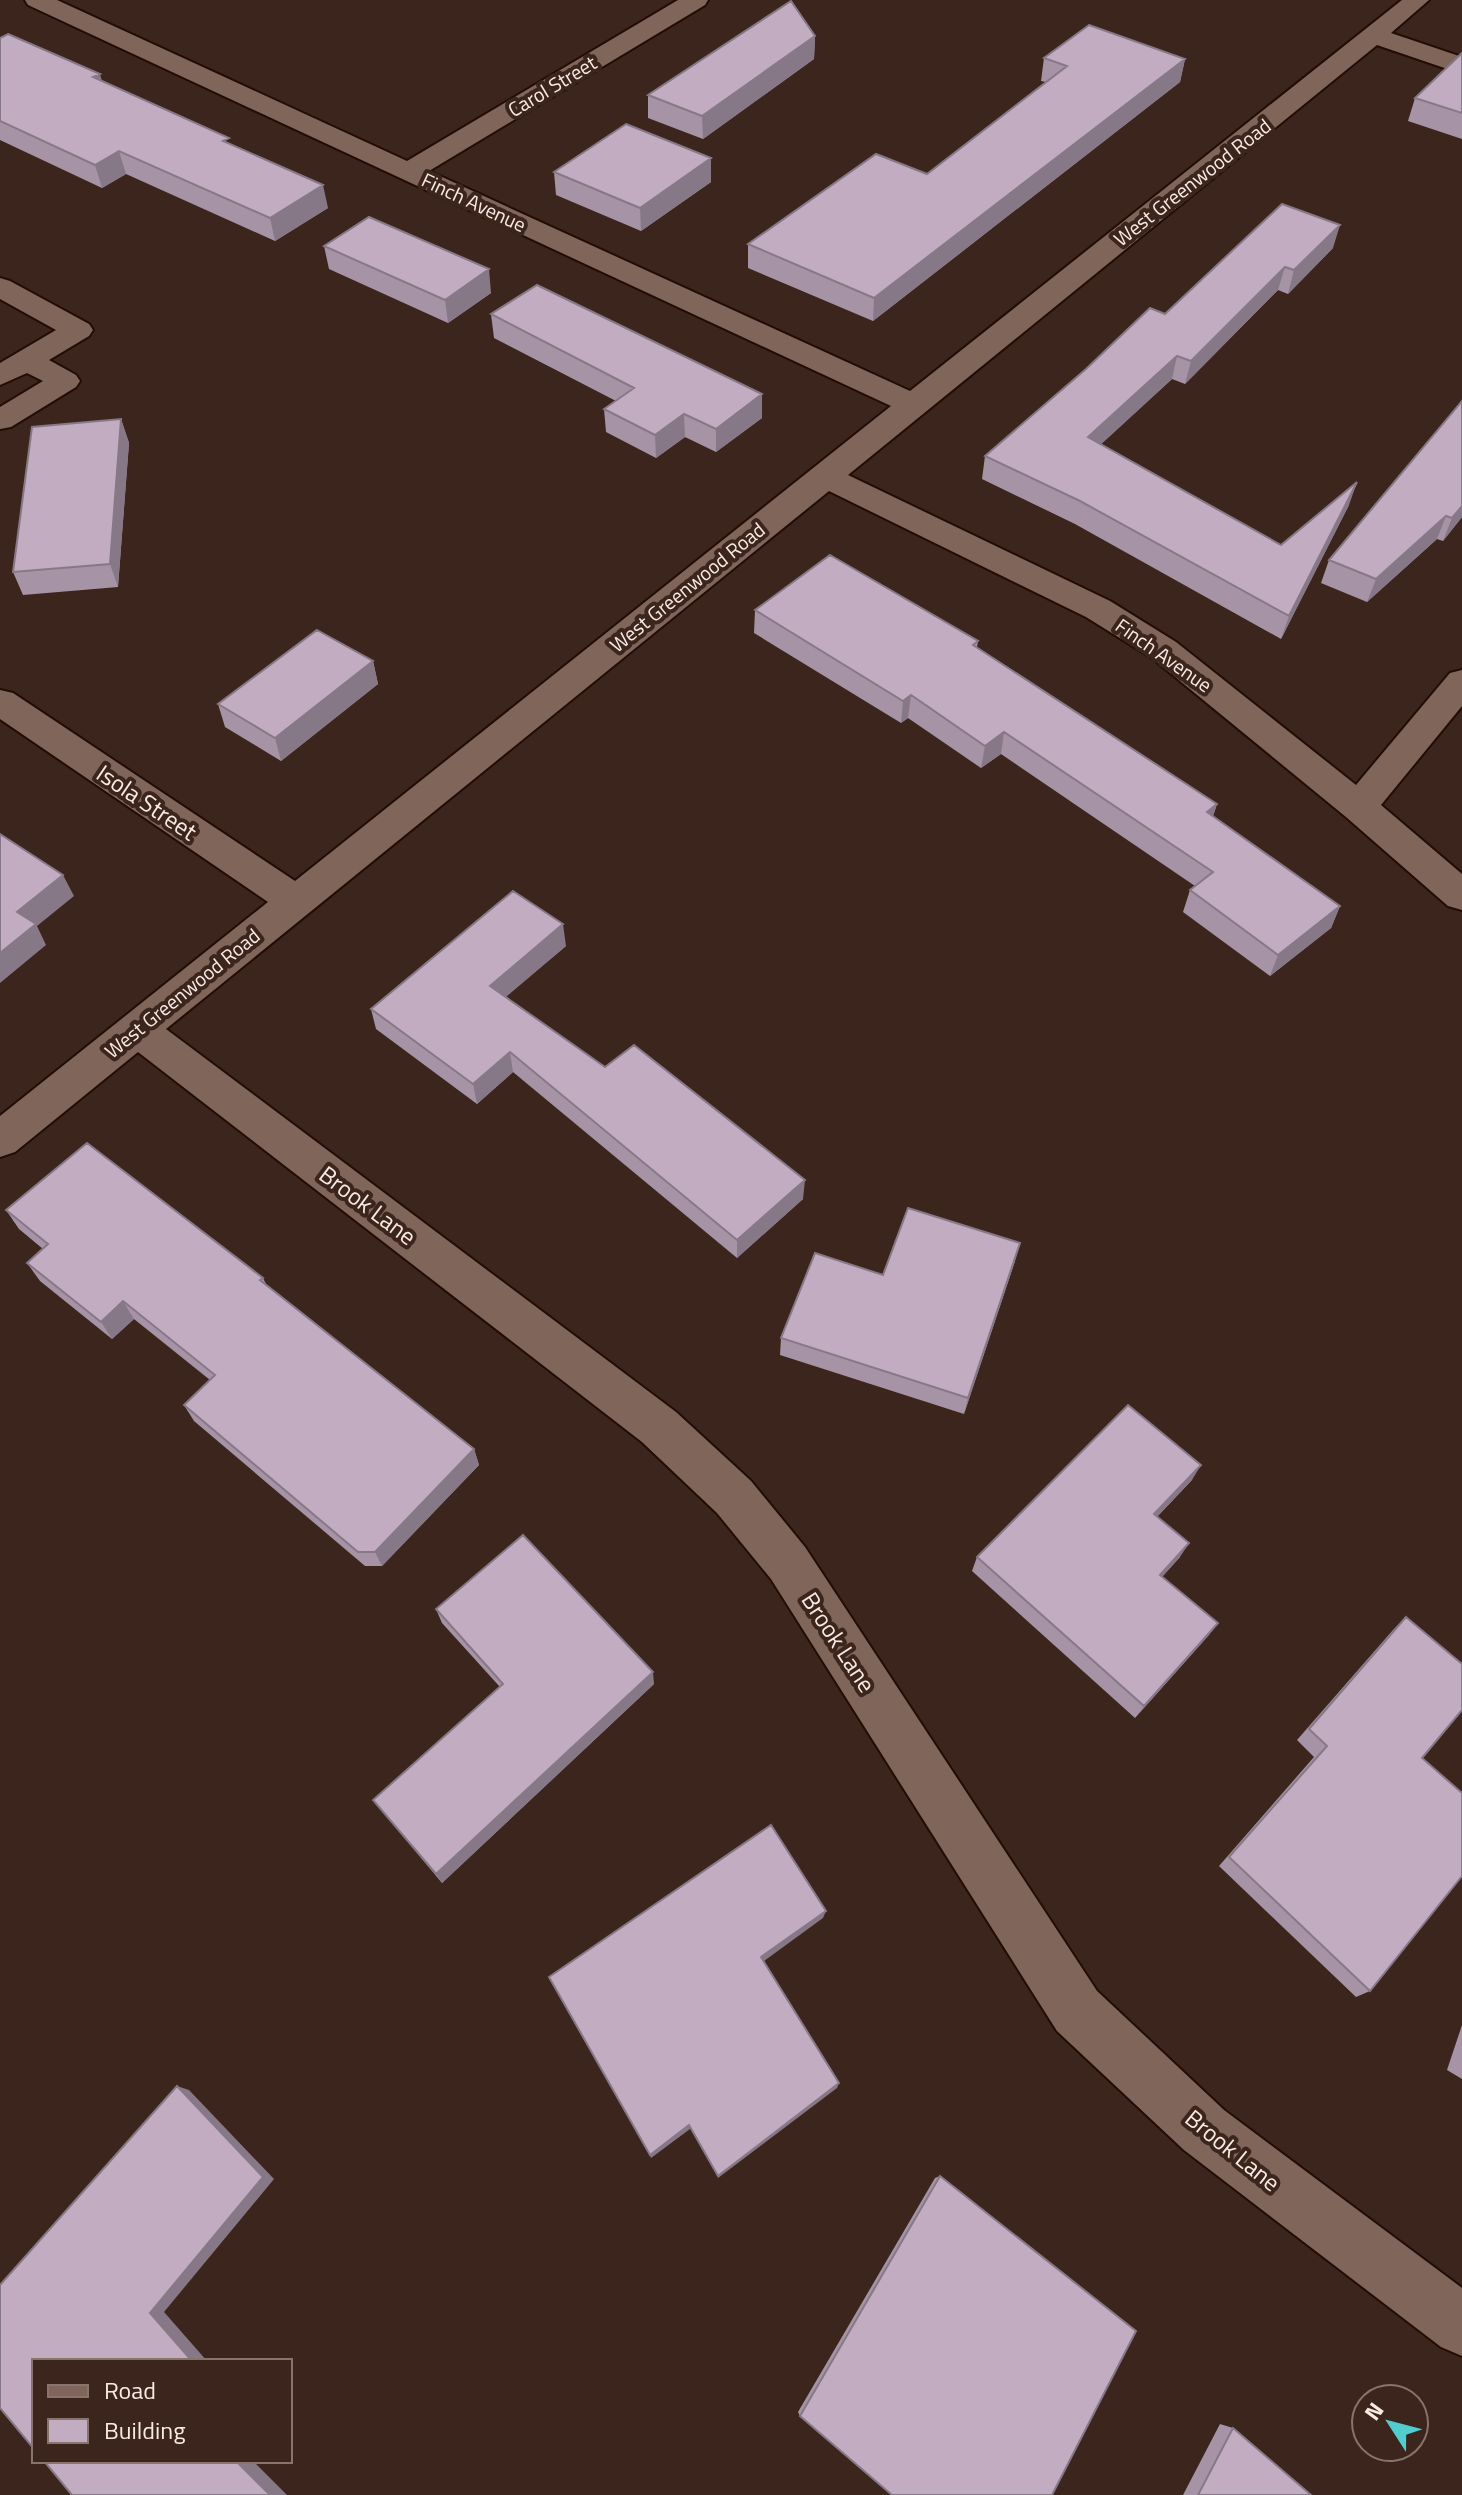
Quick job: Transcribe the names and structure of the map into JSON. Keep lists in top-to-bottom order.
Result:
{
  "streets": {
    "street": [
      "Carol Street",
      "West Greenwood Road",
      "Finch Avenue",
      "Isola Street",
      "Brook Lane"
    ]
  },
  "crossings": [
    ["Carol Street", "Finch Avenue"],
    ["West Greenwood Road", "Finch Avenue"],
    ["West Greenwood Road", "Isola Street"],
    ["West Greenwood Road", "Brook Lane"]
  ],
  "legend": ["Road", "Building"],
  "north": "top left"
}
